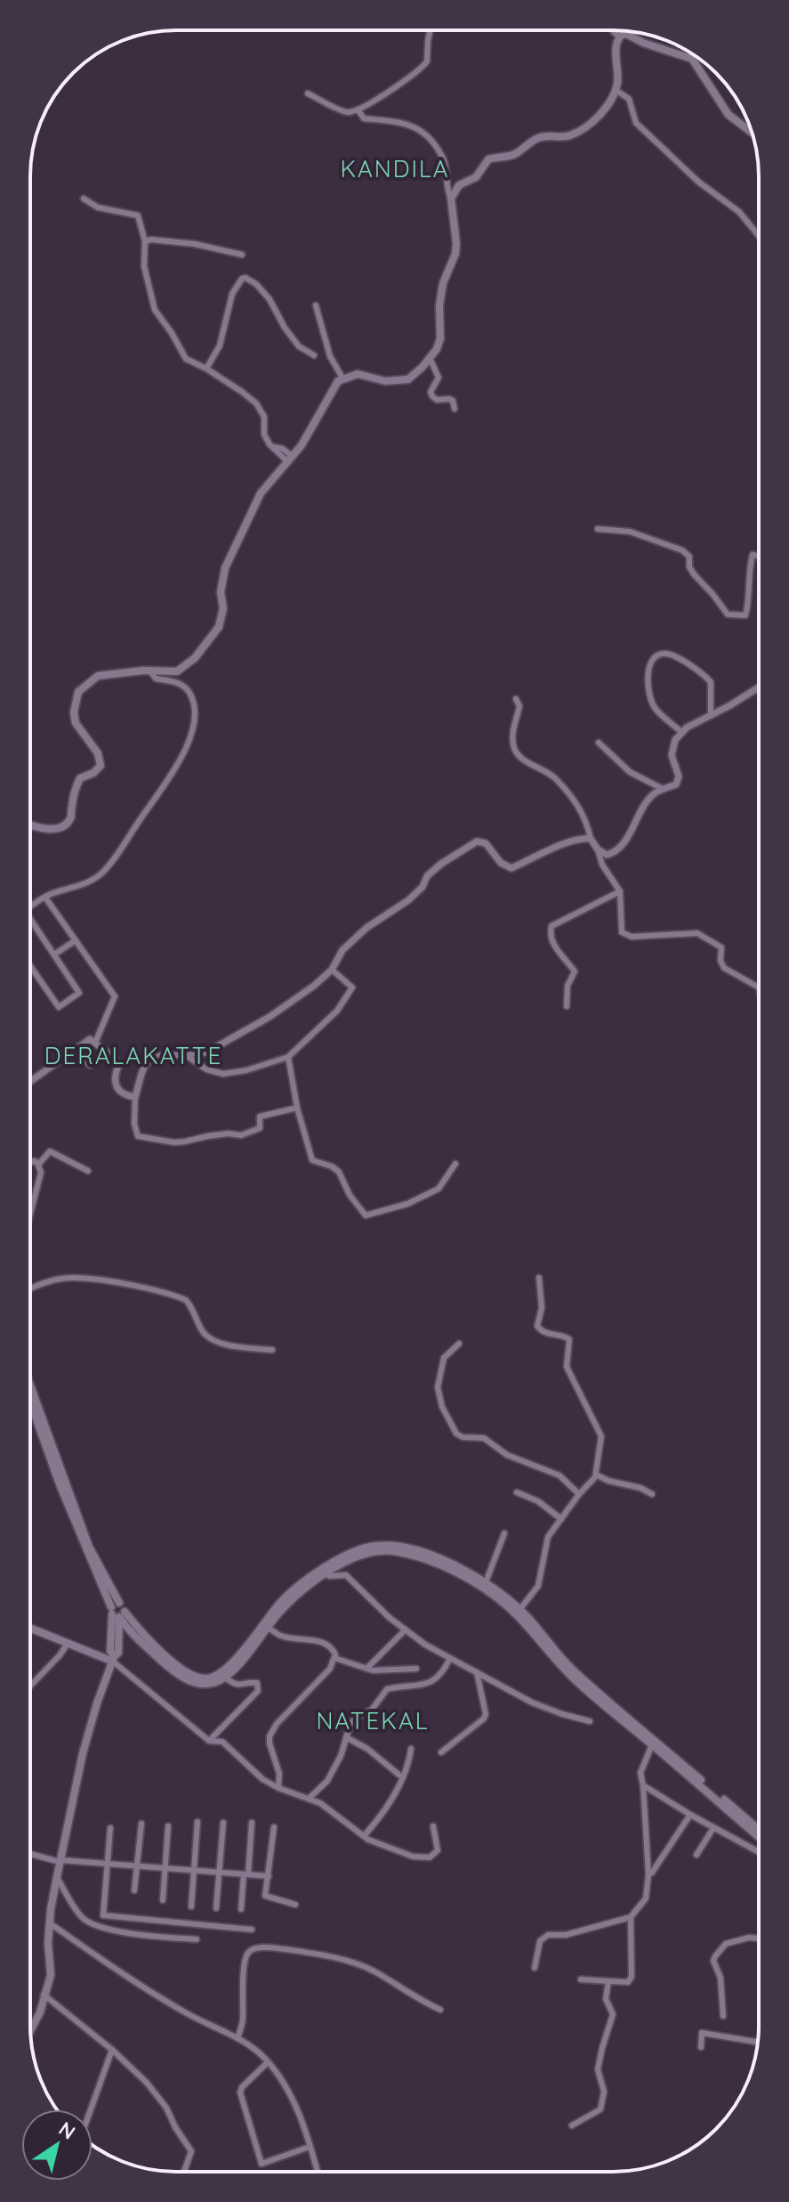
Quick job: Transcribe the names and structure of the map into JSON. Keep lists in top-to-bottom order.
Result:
{
  "districts": ["KANDILA", "DERALAKATTE", "NATEKAL"],
  "north": "top right"
}
